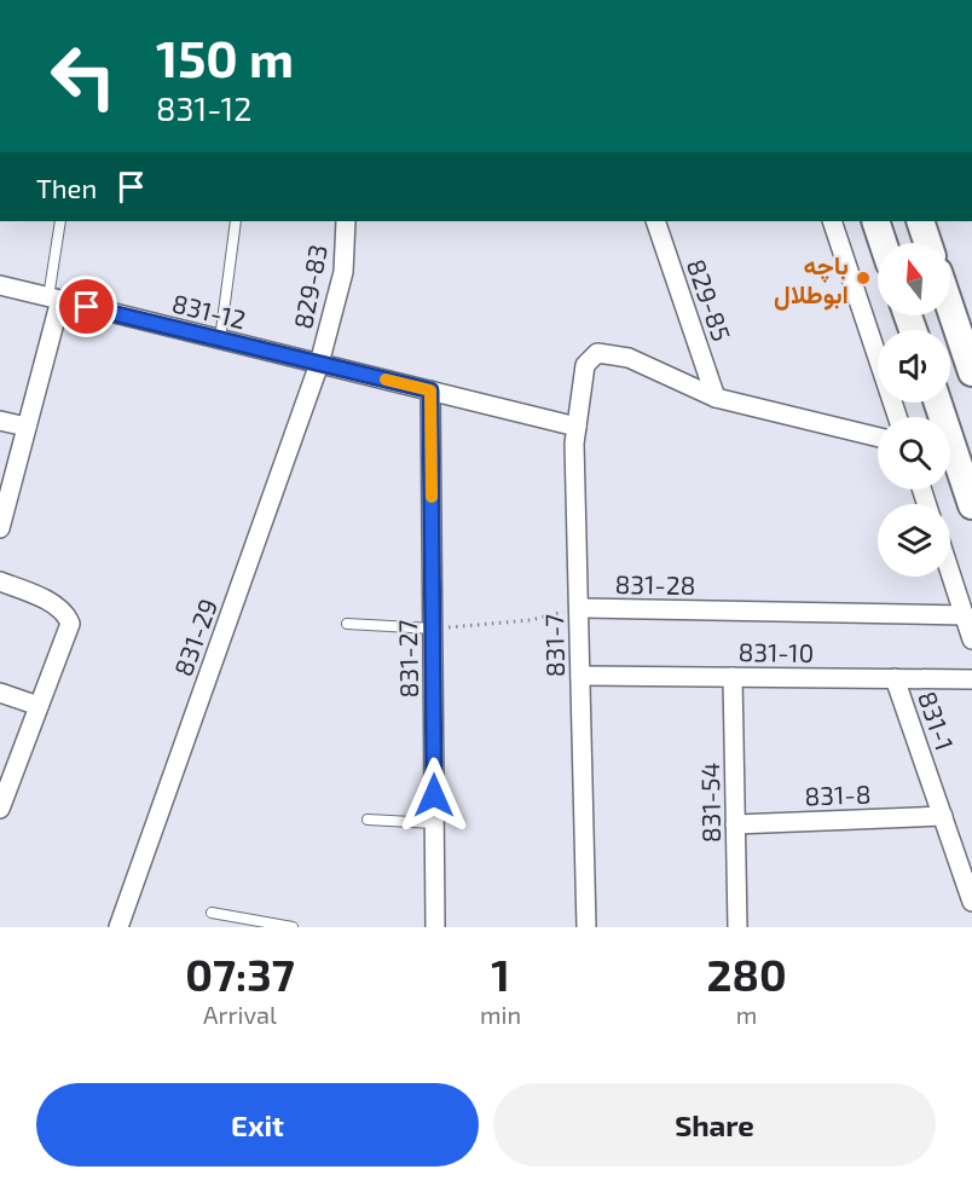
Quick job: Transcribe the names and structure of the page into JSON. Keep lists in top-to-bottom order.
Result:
{
  "streets": {
    "street": [
      "829-83",
      "829-85",
      "831-12",
      "831-28",
      "831-29",
      "831-7",
      "831-10",
      "831-27",
      "831-1",
      "831-8",
      "831-54"
    ]
  },
  "crossings": [
    ["829-83", "831-12"],
    ["829-83", "831-29"],
    ["829-85", "831-7"],
    ["831-12", "831-29"],
    ["831-12", "831-7"],
    ["831-12", "831-27"],
    ["831-28", "831-7"],
    ["831-28", "831-27"],
    ["831-7", "831-10"],
    ["831-10", "831-1"],
    ["831-10", "831-54"],
    ["831-1", "831-8"],
    ["831-8", "831-54"]
  ],
  "places": ["باچه ابوطلال"],
  "north": "top",
  "page": {
    "turn": ["150 m", "831-12"],
    "then": "Then",
    "eta": [
      "07:37",
      "Arrival",
      "1",
      "min",
      "280",
      "m"
    ],
    "buttons": ["Exit", "Share"]
  }
}
